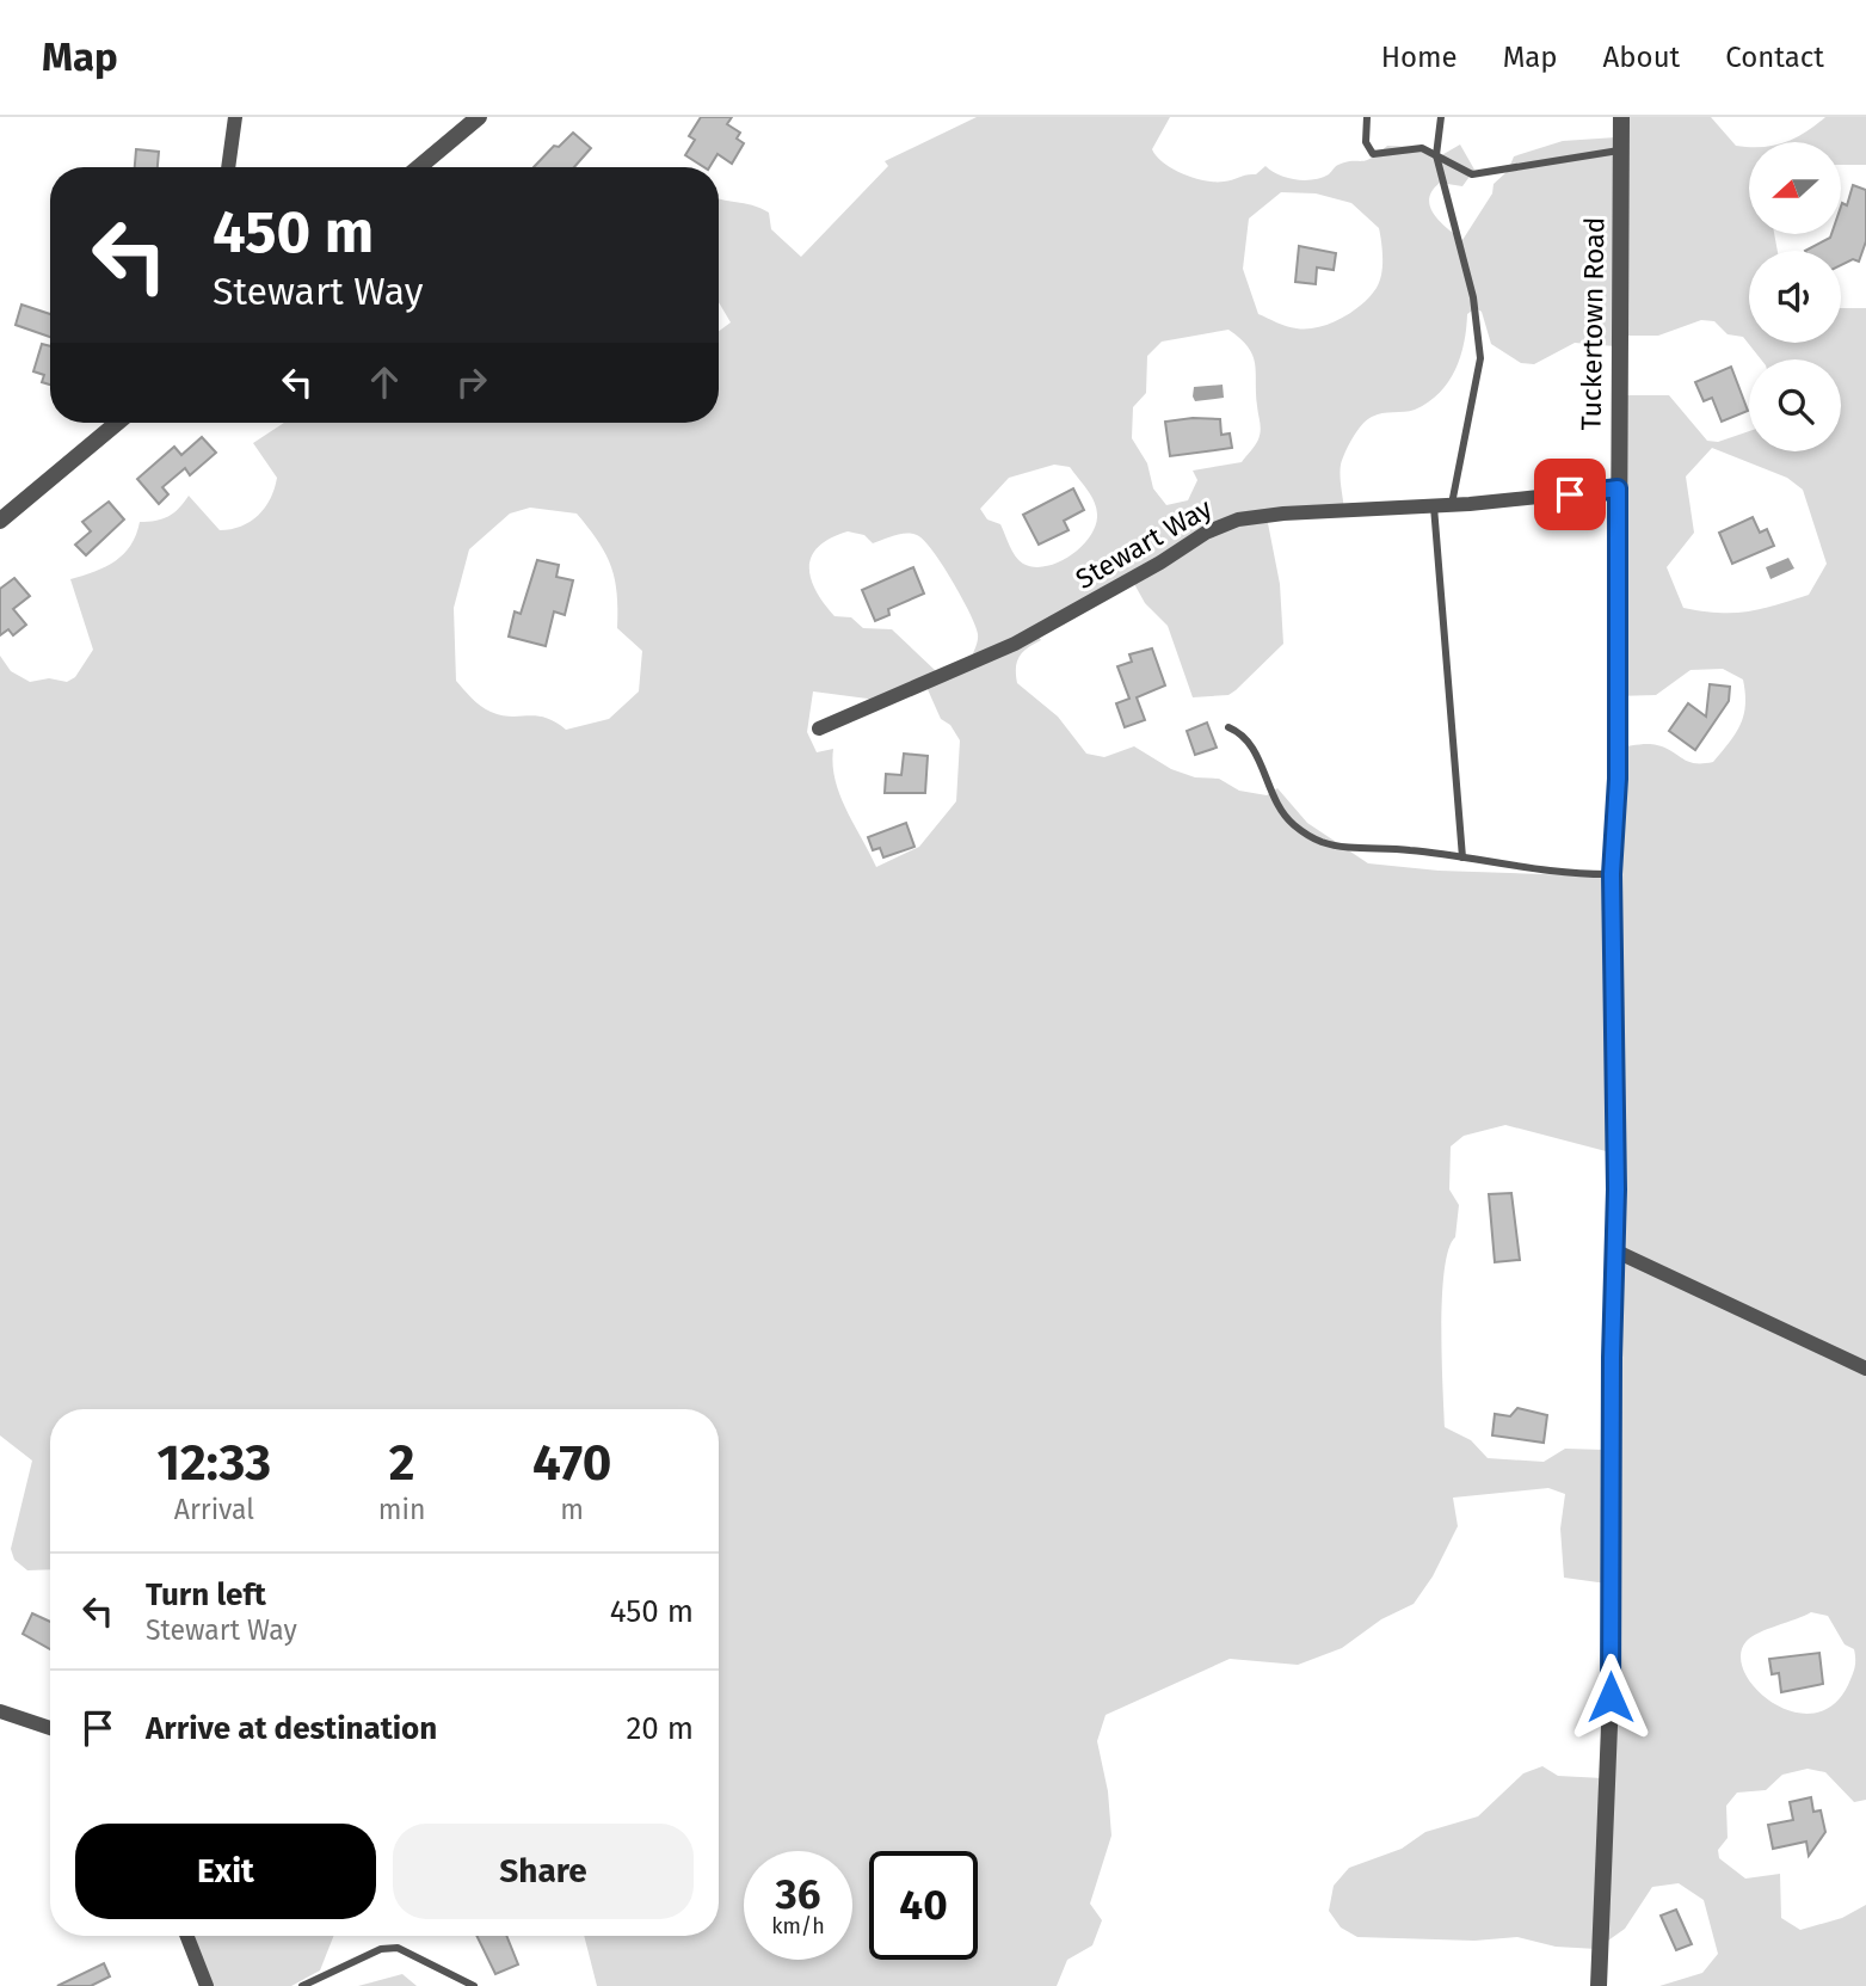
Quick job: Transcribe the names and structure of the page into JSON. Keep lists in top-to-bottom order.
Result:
{
  "streets": {
    "street": ["Tuckertown Road", "Stewart Way"]
  },
  "crossings": [
    ["Tuckertown Road", "Stewart Way"]
  ],
  "north": "left",
  "page": {
    "header": "Map",
    "nav": [
      "Home",
      "Map",
      "About",
      "Contact"
    ],
    "turn": ["450 m", "Stewart Way"],
    "eta": [
      "12:33",
      "Arrival",
      "2",
      "min",
      "470",
      "m"
    ],
    "list": [
      {
        "name": "Turn left",
        "note": "Stewart Way",
        "value": "450 m"
      },
      {
        "name": "Arrive at destination",
        "value": "20 m"
      }
    ],
    "buttons": ["Exit", "Share"],
    "speed": "36 km/h",
    "limit": "40"
  }
}
